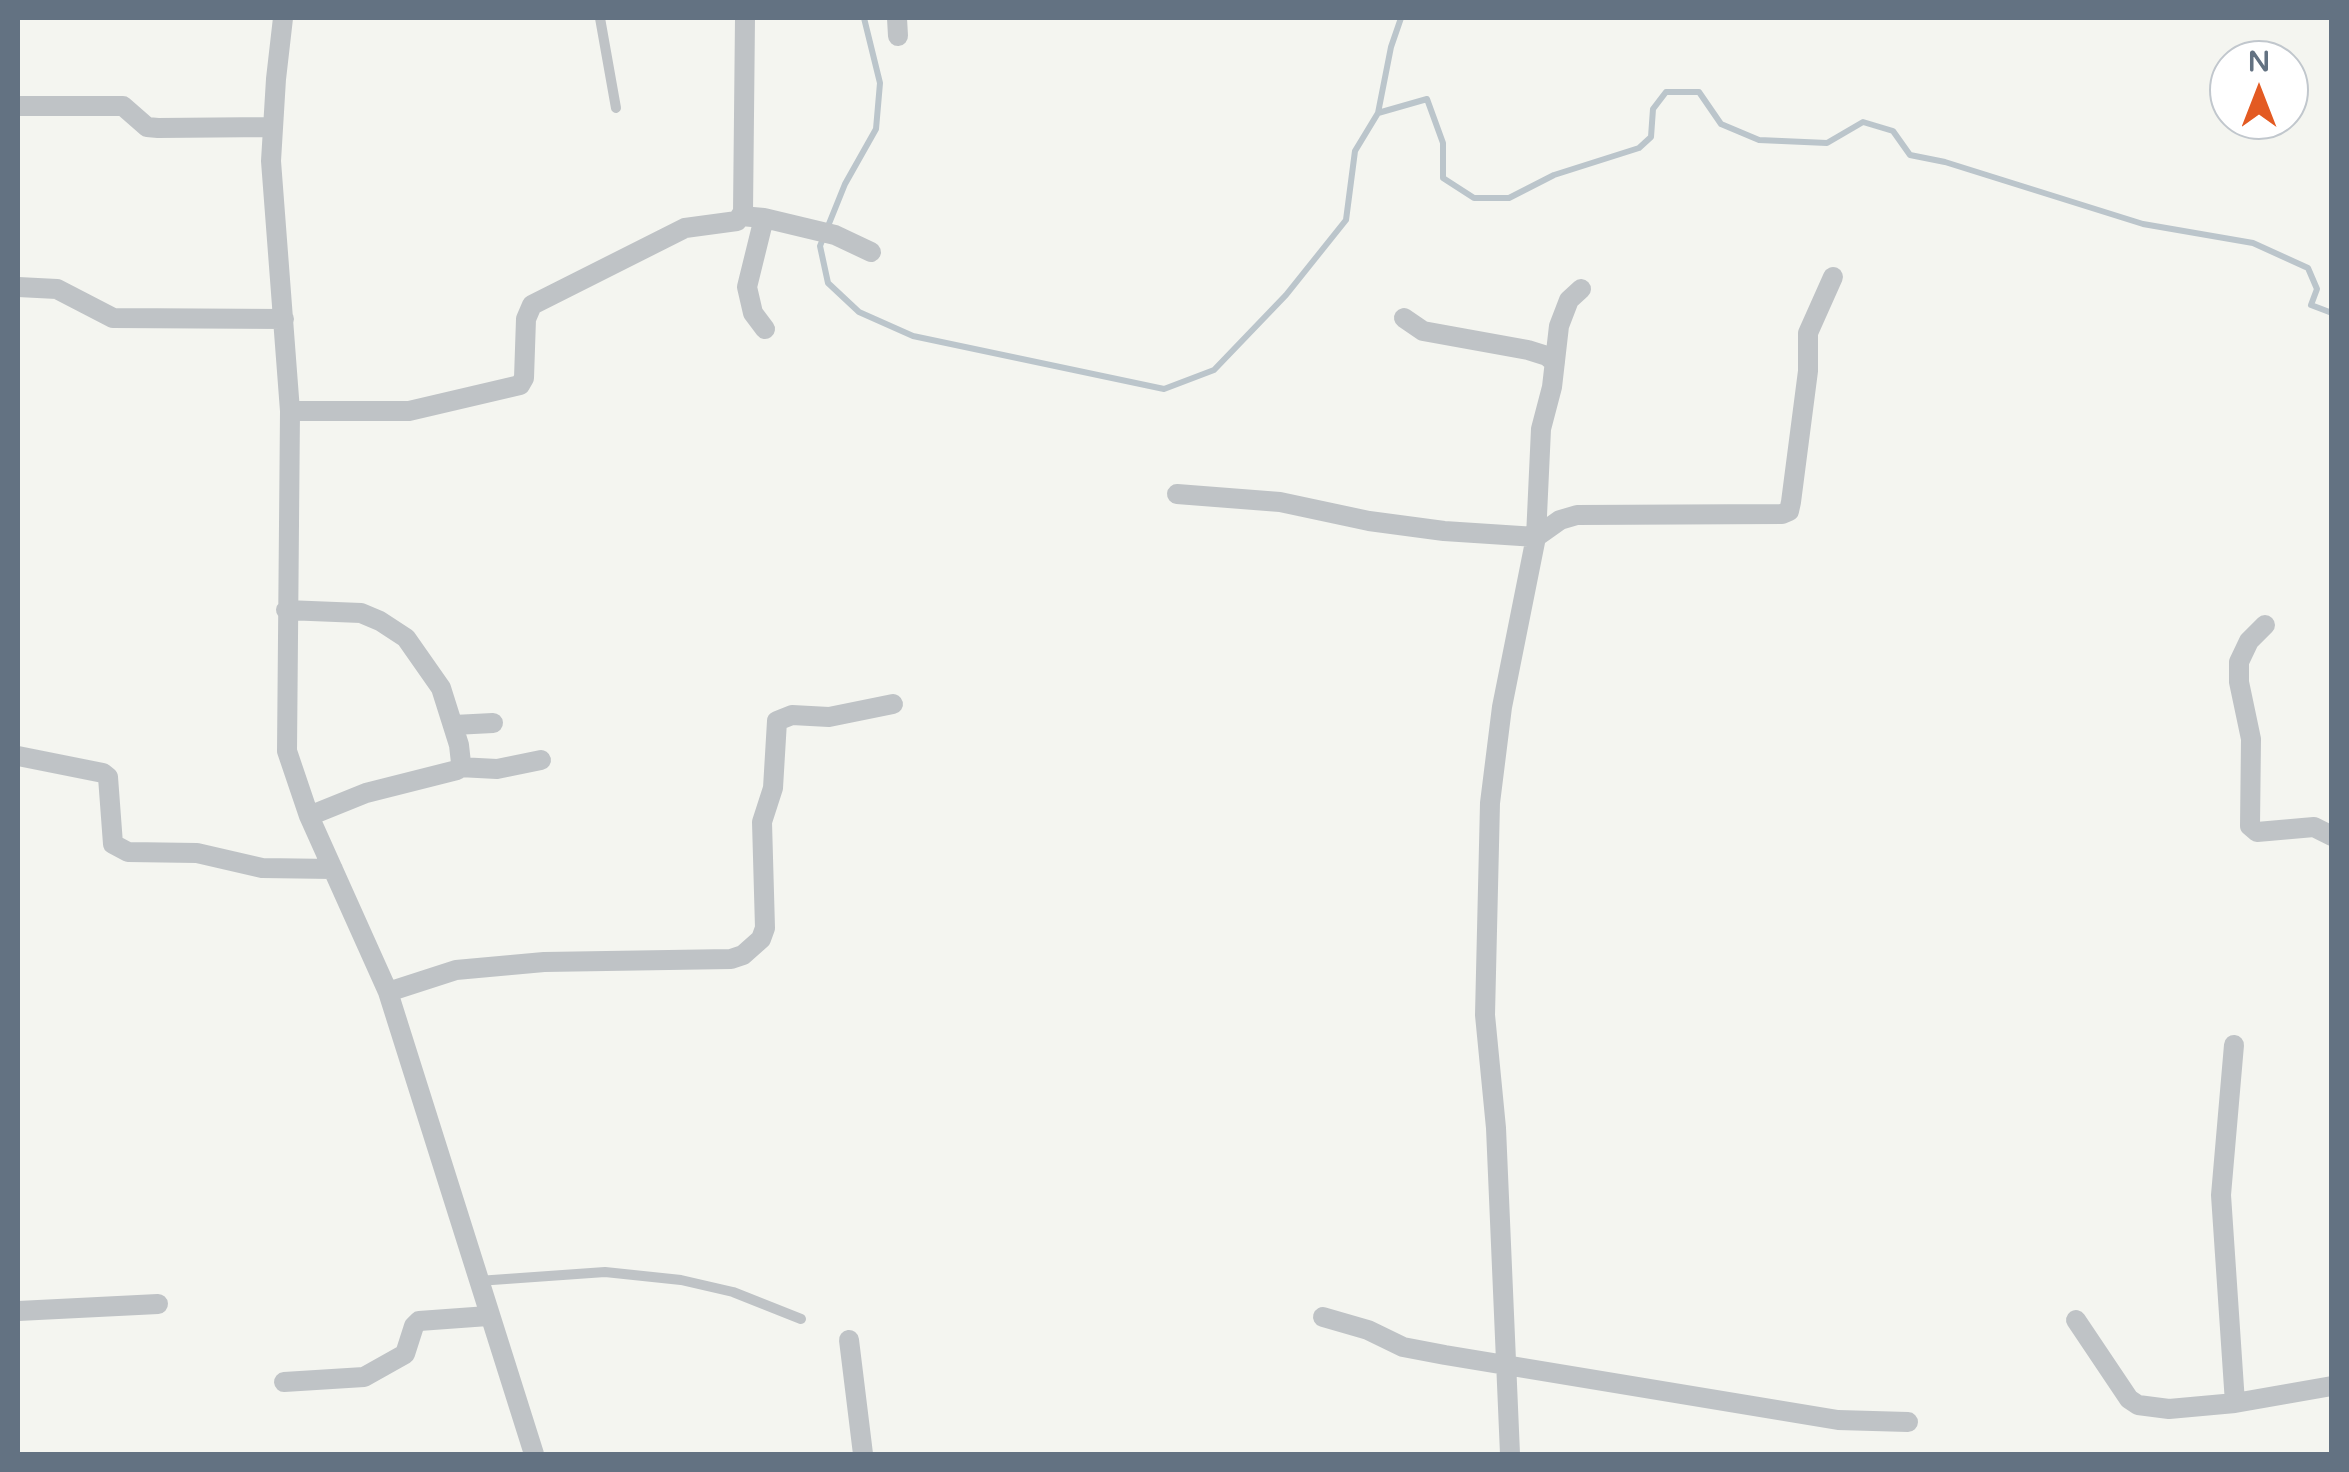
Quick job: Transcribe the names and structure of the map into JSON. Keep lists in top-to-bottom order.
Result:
{
  "north": "top"
}
